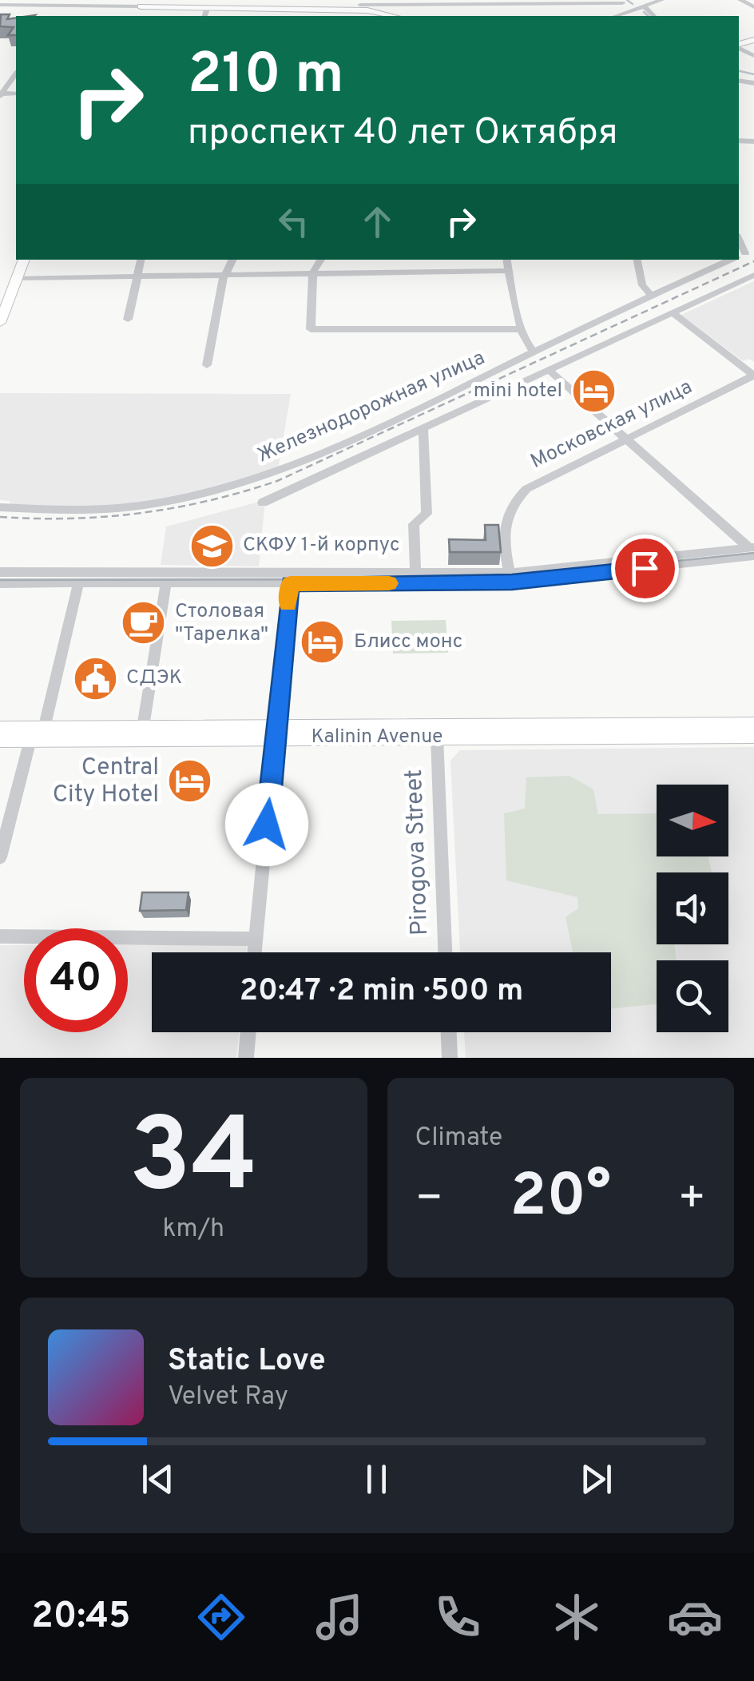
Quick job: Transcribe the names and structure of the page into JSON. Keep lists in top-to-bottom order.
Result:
{
  "streets": {
    "main road": ["Kalinin Avenue"],
    "street": ["Железнодорожная улица", "Московская улица", "Pirogova Street"]
  },
  "crossings": [
    ["Kalinin Avenue", "Pirogova Street"]
  ],
  "places": {
    "hotel": ["mini hotel", "Блисс монс", "Central City Hotel"],
    "school or university": ["СКФУ 1-й корпус"],
    "cafe": ["Столовая \"Тарелка\""],
    "public building": ["СДЭК"]
  },
  "north": "right",
  "page": {
    "turn": ["210 m", "проспект 40 лет Октября"],
    "limit": "40",
    "trip": "20:47 · 2 min · 500 m",
    "tile": [
      ["34", "km/h"],
      "Climate"
    ],
    "heat": ["−", "20°", "+"],
    "song": ["Static Love", "Velvet Ray"],
    "tabs": "20:45"
  }
}
